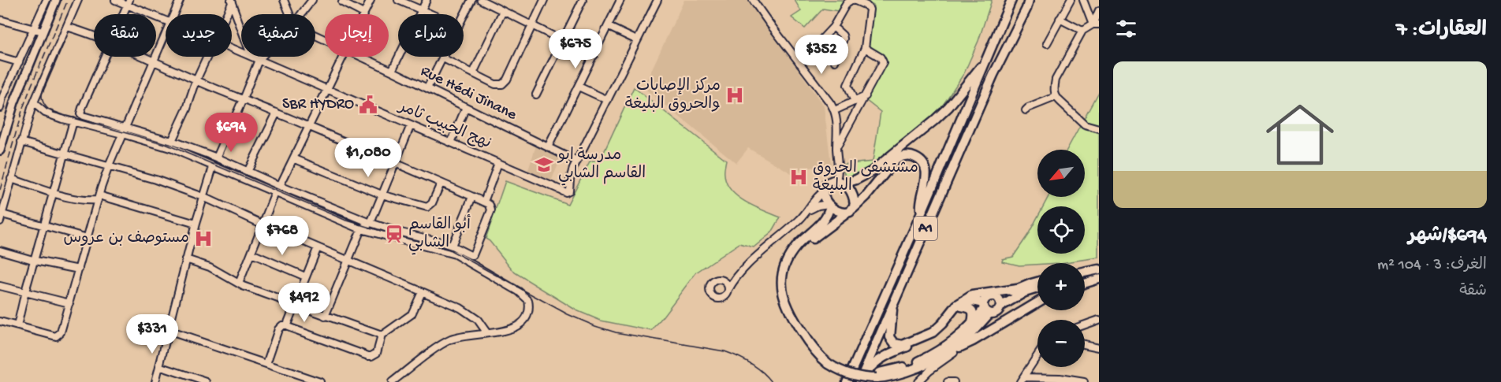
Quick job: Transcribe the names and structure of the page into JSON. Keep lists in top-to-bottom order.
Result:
{
  "streets": {
    "highway": ["A1"],
    "street": ["Rue Hédi Jinane", "نهج الحبيب ثامر"]
  },
  "crossings": [
    ["Rue Hédi Jinane", "نهج الحبيب ثامر"]
  ],
  "places": {
    "hospital": ["مركز الإصابات والحروق البليغة", "مشتشفى الحروق البليغة", "مستوصف بن عروس"],
    "public building": ["SBR HYDRO"],
    "school or university": ["مدرسة ابو القاسم الشابي"],
    "station": ["أبو القاسم الشابي"]
  },
  "north": "bottom left",
  "page": {
    "heading": "العقارات: 7",
    "chip": [
      "شراء",
      "إيجار",
      "تصفية",
      "جديد",
      "شقة"
    ],
    "price": [
      "$675",
      "$352",
      "$694",
      "$1,080",
      "$768",
      "$492",
      "$331"
    ],
    "list": [
      {
        "name": "$694/شهر",
        "note": "الغرف: 3 · 104 m² · شقة"
      }
    ],
    "map_buttons": ["+", "−"]
  }
}
